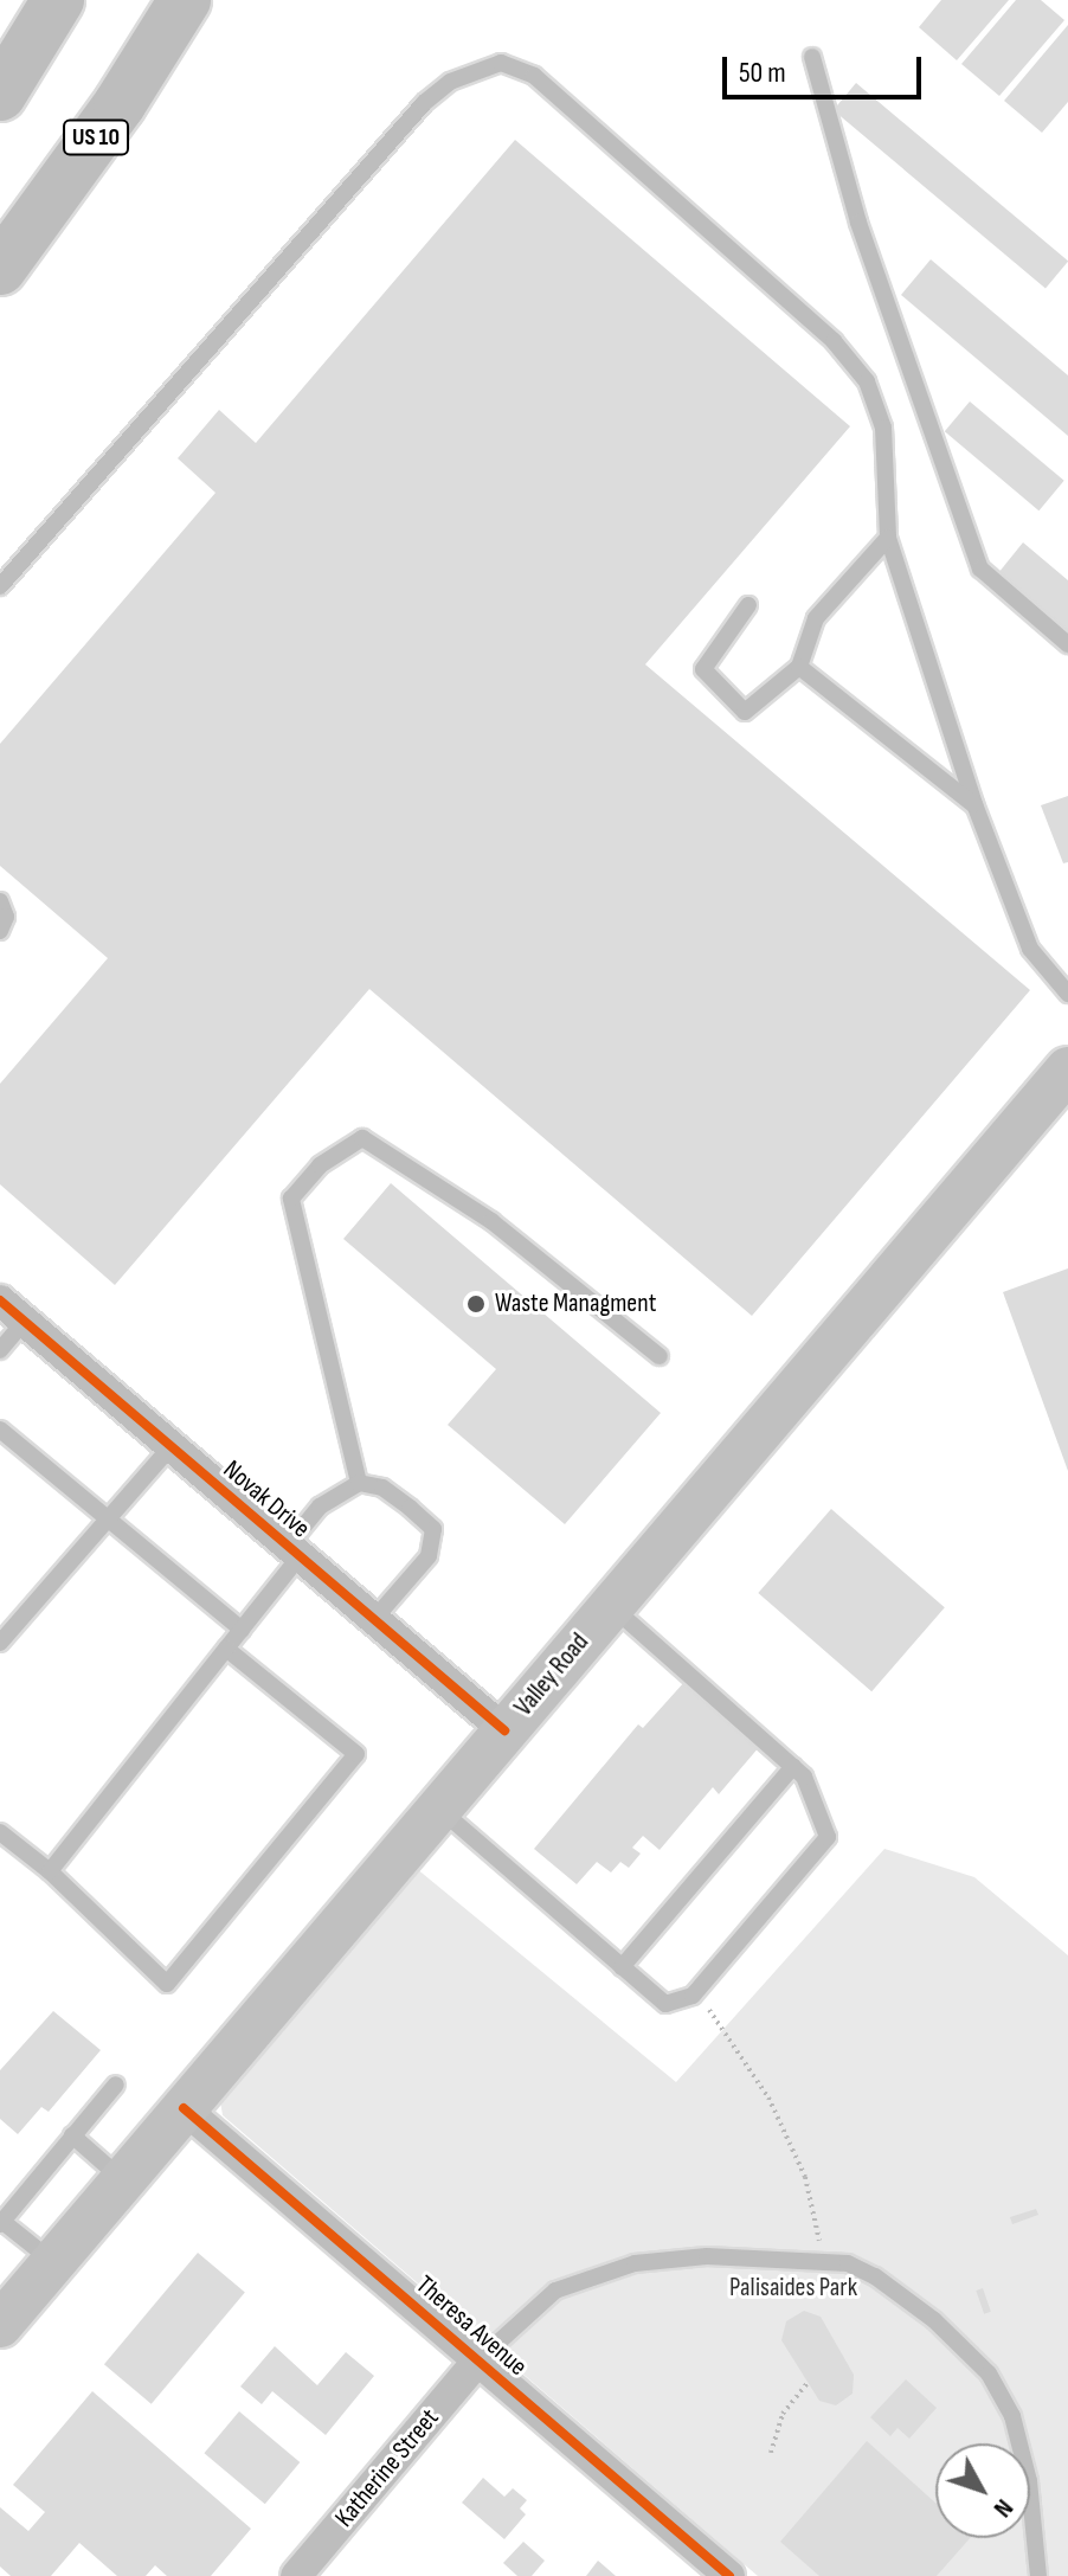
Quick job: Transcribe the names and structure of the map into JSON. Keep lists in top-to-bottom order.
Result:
{
  "streets": {
    "highway": ["US 10"],
    "main road": ["Valley Road"],
    "street": ["Novak Drive", "Theresa Avenue", "Katherine Street"]
  },
  "crossings": [
    ["Novak Drive", "Valley Road"],
    ["Valley Road", "Theresa Avenue"],
    ["Theresa Avenue", "Katherine Street"]
  ],
  "parks": ["Palisaides Park"],
  "places": ["Waste Managment"],
  "scale_bar": "50 m",
  "north": "bottom right"
}
